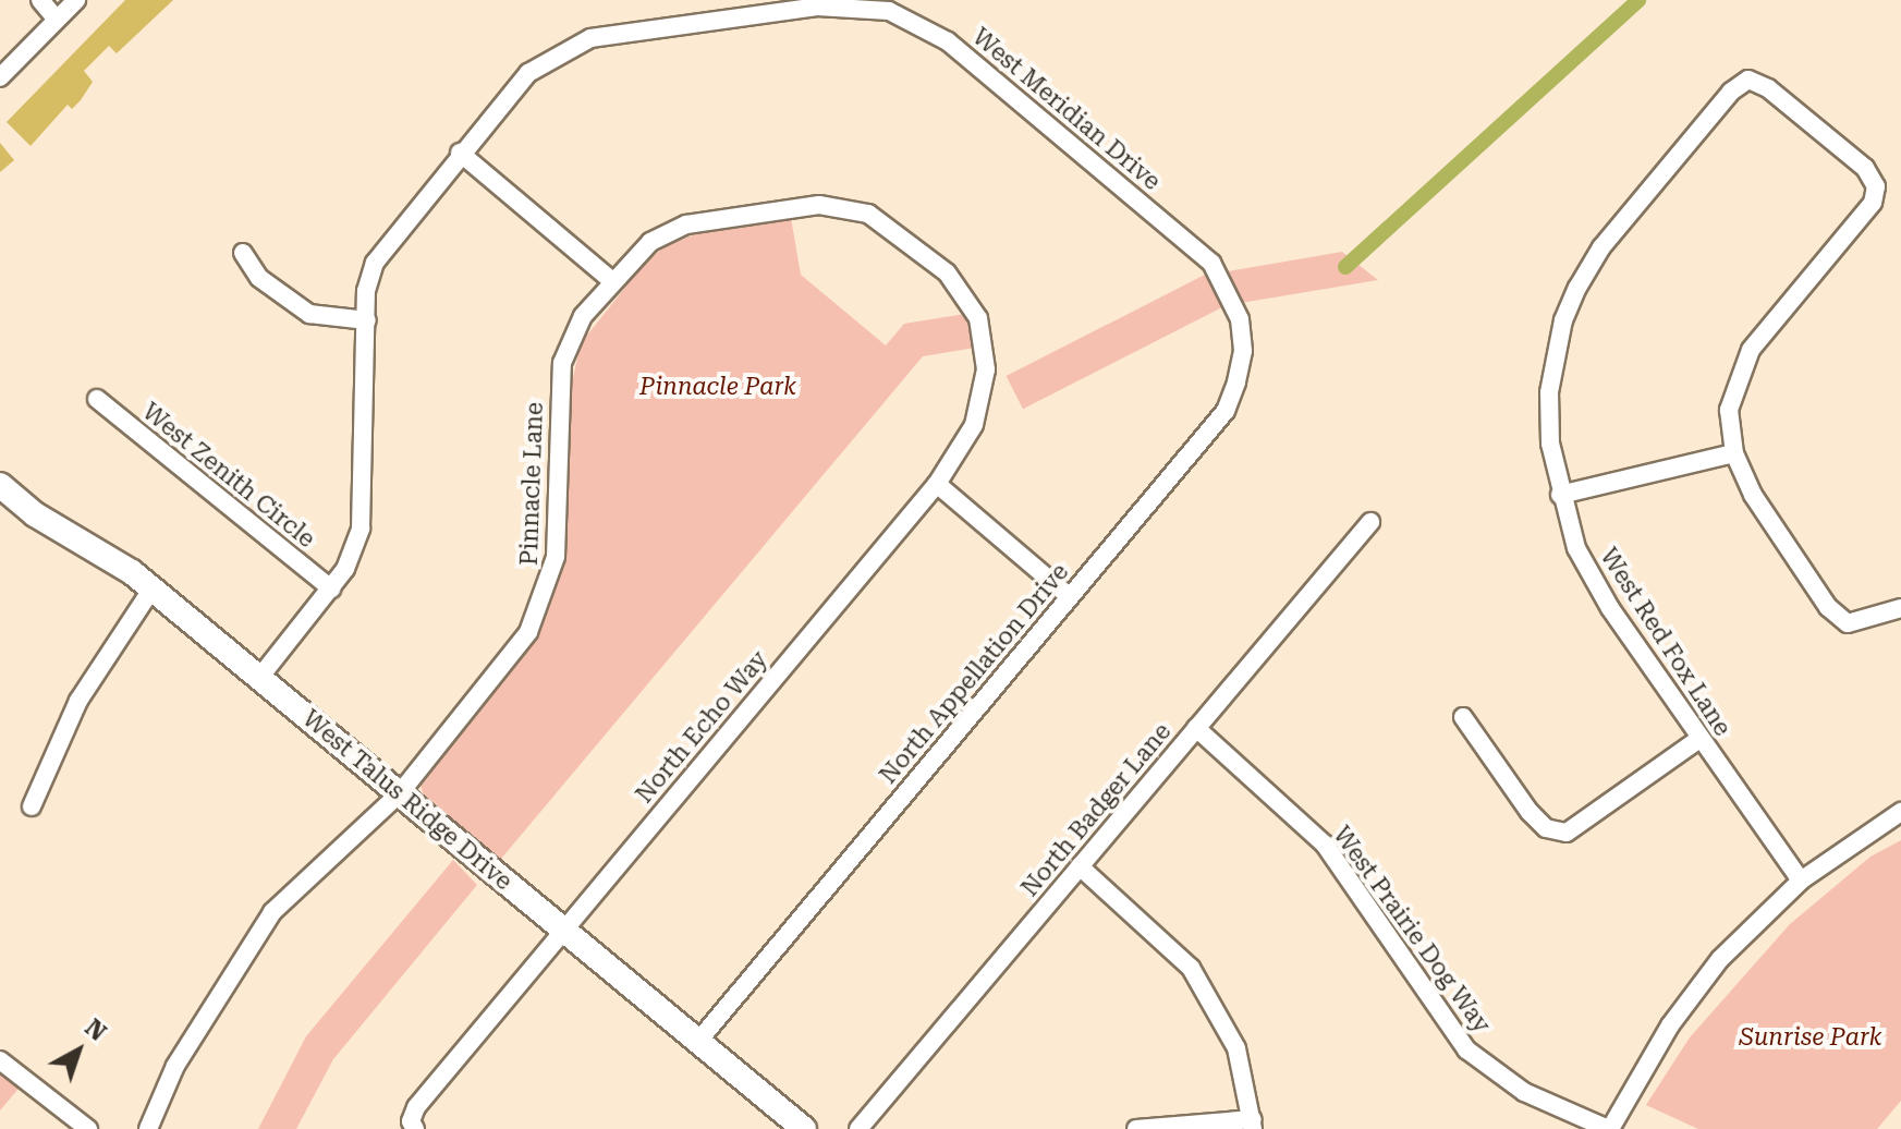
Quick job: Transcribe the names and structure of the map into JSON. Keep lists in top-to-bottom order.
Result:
{
  "streets": {
    "street": [
      "West Meridian Drive",
      "West Zenith Circle",
      "Pinnacle Lane",
      "West Red Fox Lane",
      "North Appellation Drive",
      "North Echo Way",
      "West Talus Ridge Drive",
      "North Badger Lane",
      "West Prairie Dog Way"
    ]
  },
  "crossings": [
    ["West Meridian Drive", "West Zenith Circle"],
    ["West Meridian Drive", "North Appellation Drive"],
    ["West Meridian Drive", "West Talus Ridge Drive"],
    ["Pinnacle Lane", "North Echo Way"],
    ["Pinnacle Lane", "West Talus Ridge Drive"],
    ["North Appellation Drive", "West Talus Ridge Drive"],
    ["North Echo Way", "West Talus Ridge Drive"],
    ["North Badger Lane", "West Prairie Dog Way"]
  ],
  "parks": ["Pinnacle Park", "Sunrise Park"],
  "north": "top right"
}
